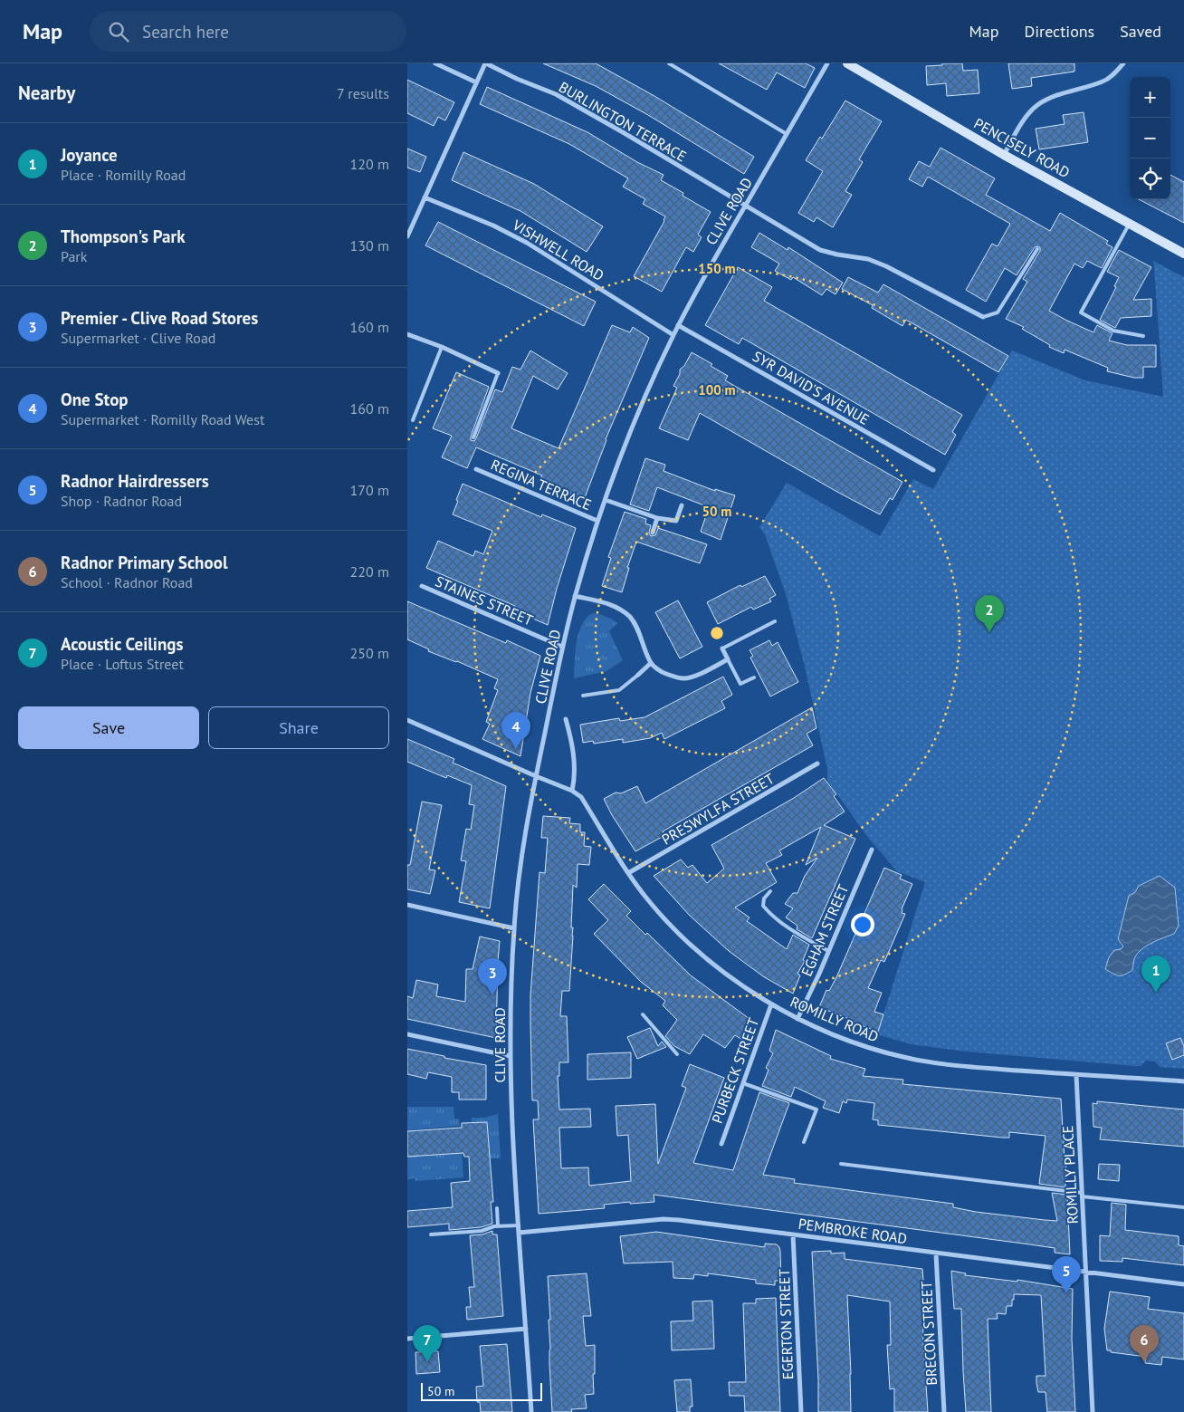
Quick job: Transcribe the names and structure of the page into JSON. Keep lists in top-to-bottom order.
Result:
{
  "streets": {
    "main road": ["PENCISELY ROAD"],
    "street": [
      "BURLINGTON TERRACE",
      "CLIVE ROAD",
      "VISHWELL ROAD",
      "SYR DAVID'S AVENUE",
      "REGINA TERRACE",
      "STAINES STREET",
      "PRESWYLFA STREET",
      "EGHAM STREET",
      "ROMILLY ROAD",
      "PURBECK STREET",
      "ROMILLY PLACE",
      "PEMBROKE ROAD",
      "EGERTON STREET",
      "BRECON STREET"
    ]
  },
  "crossings": [
    ["BURLINGTON TERRACE", "CLIVE ROAD"],
    ["CLIVE ROAD", "VISHWELL ROAD"],
    ["CLIVE ROAD", "SYR DAVID'S AVENUE"],
    ["CLIVE ROAD", "REGINA TERRACE"],
    ["CLIVE ROAD", "STAINES STREET"],
    ["CLIVE ROAD", "ROMILLY ROAD"],
    ["CLIVE ROAD", "PEMBROKE ROAD"],
    ["PRESWYLFA STREET", "ROMILLY ROAD"],
    ["EGHAM STREET", "ROMILLY ROAD"],
    ["ROMILLY ROAD", "PURBECK STREET"],
    ["ROMILLY ROAD", "ROMILLY PLACE"],
    ["ROMILLY PLACE", "PEMBROKE ROAD"],
    ["PEMBROKE ROAD", "EGERTON STREET"],
    ["PEMBROKE ROAD", "BRECON STREET"]
  ],
  "scale_bar": "50 m",
  "page": {
    "header": "Map",
    "search": "Search here",
    "nav": ["Map", "Directions", "Saved"],
    "heading": ["Nearby", "7 results"],
    "map_buttons": ["+", "−"],
    "list": [
      {
        "mark": "1",
        "name": "Joyance",
        "note": "Place · Romilly Road",
        "value": "120 m"
      },
      {
        "mark": "2",
        "name": "Thompson's Park",
        "note": "Park",
        "value": "130 m"
      },
      {
        "mark": "3",
        "name": "Premier - Clive Road Stores",
        "note": "Supermarket · Clive Road",
        "value": "160 m"
      },
      {
        "mark": "4",
        "name": "One Stop",
        "note": "Supermarket · Romilly Road West",
        "value": "160 m"
      },
      {
        "mark": "5",
        "name": "Radnor Hairdressers",
        "note": "Shop · Radnor Road",
        "value": "170 m"
      },
      {
        "mark": "6",
        "name": "Radnor Primary School",
        "note": "School · Radnor Road",
        "value": "220 m"
      },
      {
        "mark": "7",
        "name": "Acoustic Ceilings",
        "note": "Place · Loftus Street",
        "value": "250 m"
      }
    ],
    "pins": [
      "2",
      "4",
      "1",
      "3",
      "5",
      "6",
      "7"
    ],
    "buttons": ["Save", "Share"],
    "scale": "50 m"
  },
  "rings": ["150 m", "100 m", "50 m"]
}
